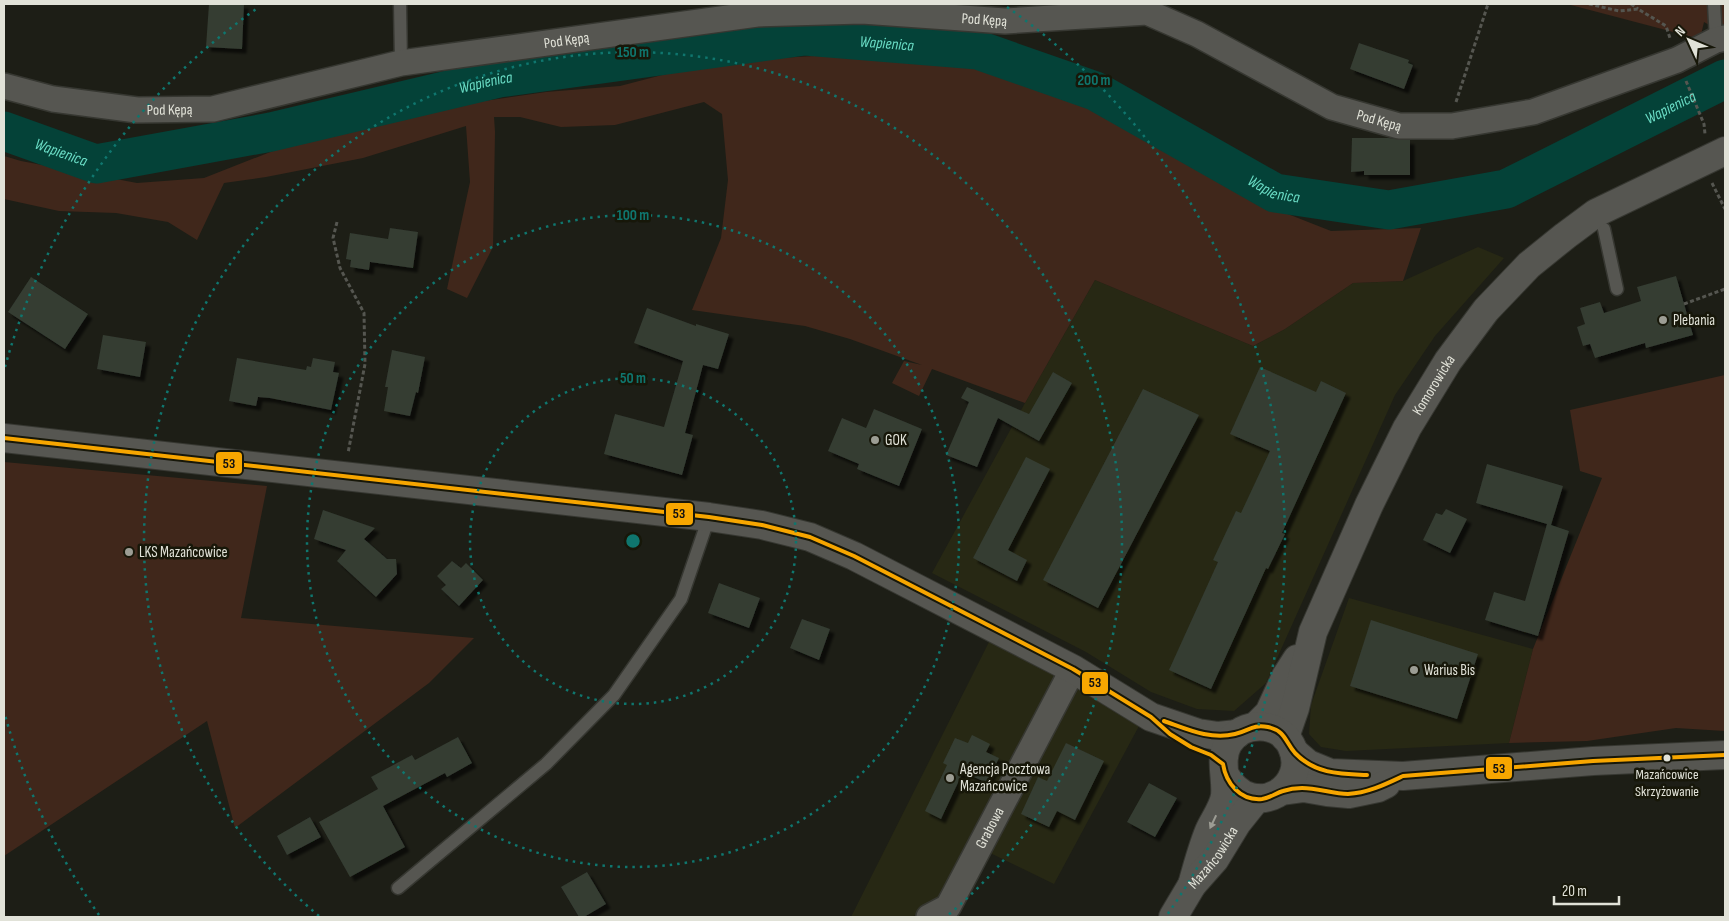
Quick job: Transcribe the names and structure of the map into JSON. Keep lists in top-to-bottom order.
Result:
{
  "streets": {
    "street": [
      "Pod Kępą",
      "Komorowicka",
      "Grabowa",
      "Mazańcowicka"
    ]
  },
  "crossings": [
    ["Komorowicka", "Mazańcowicka"]
  ],
  "water": ["Wapienica"],
  "places": [
    "Plebania",
    "GOK",
    "LKS Mazańcowice",
    "Warius Bis",
    "Mazańcowice Skrzyżowanie",
    "Agencja Pocztowa Mazańcowice"
  ],
  "lines": ["transit line 53"],
  "scale_bar": "20 m",
  "north": "top left",
  "rings": [
    "150 m",
    "200 m",
    "100 m",
    "50 m"
  ]
}
